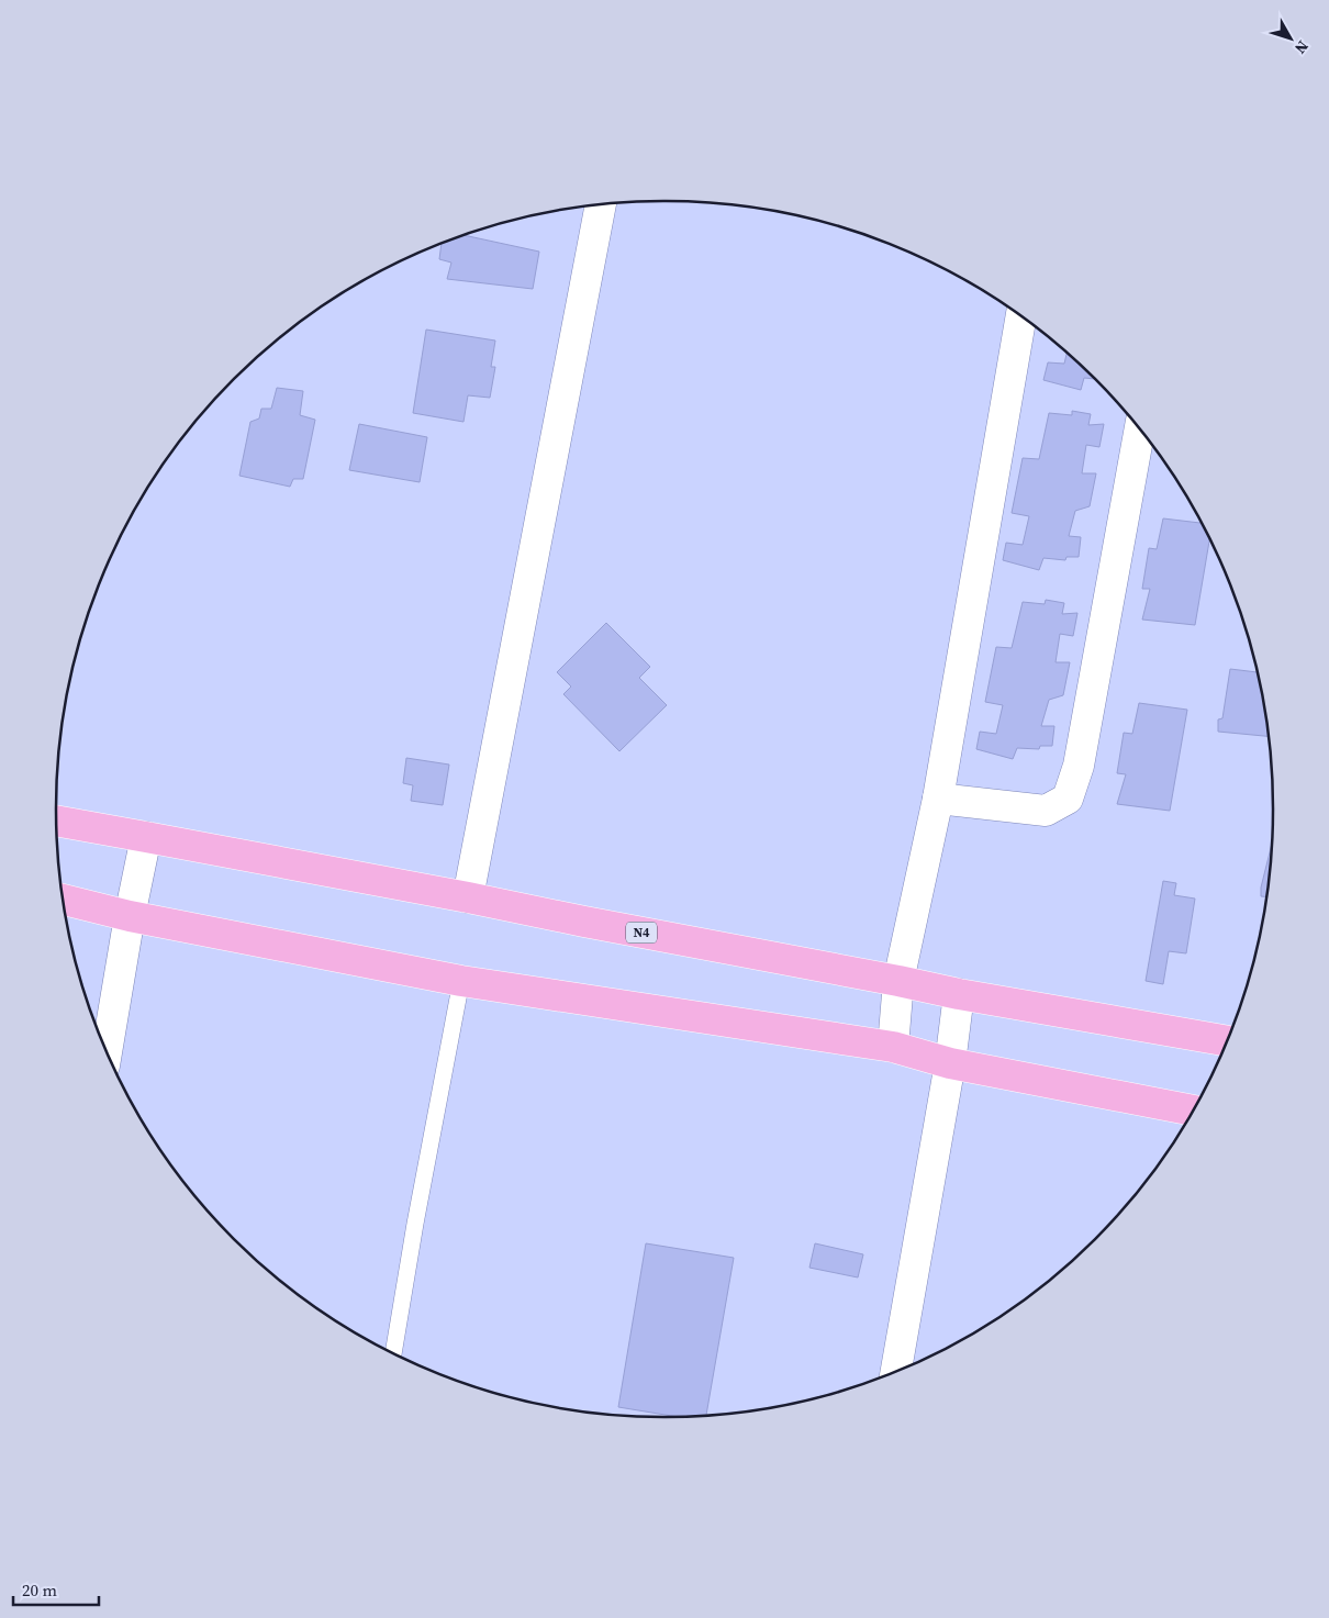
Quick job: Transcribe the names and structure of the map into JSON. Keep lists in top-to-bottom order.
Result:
{
  "streets": {
    "highway": ["N4"]
  },
  "scale_bar": "20 m",
  "north": "bottom right"
}
